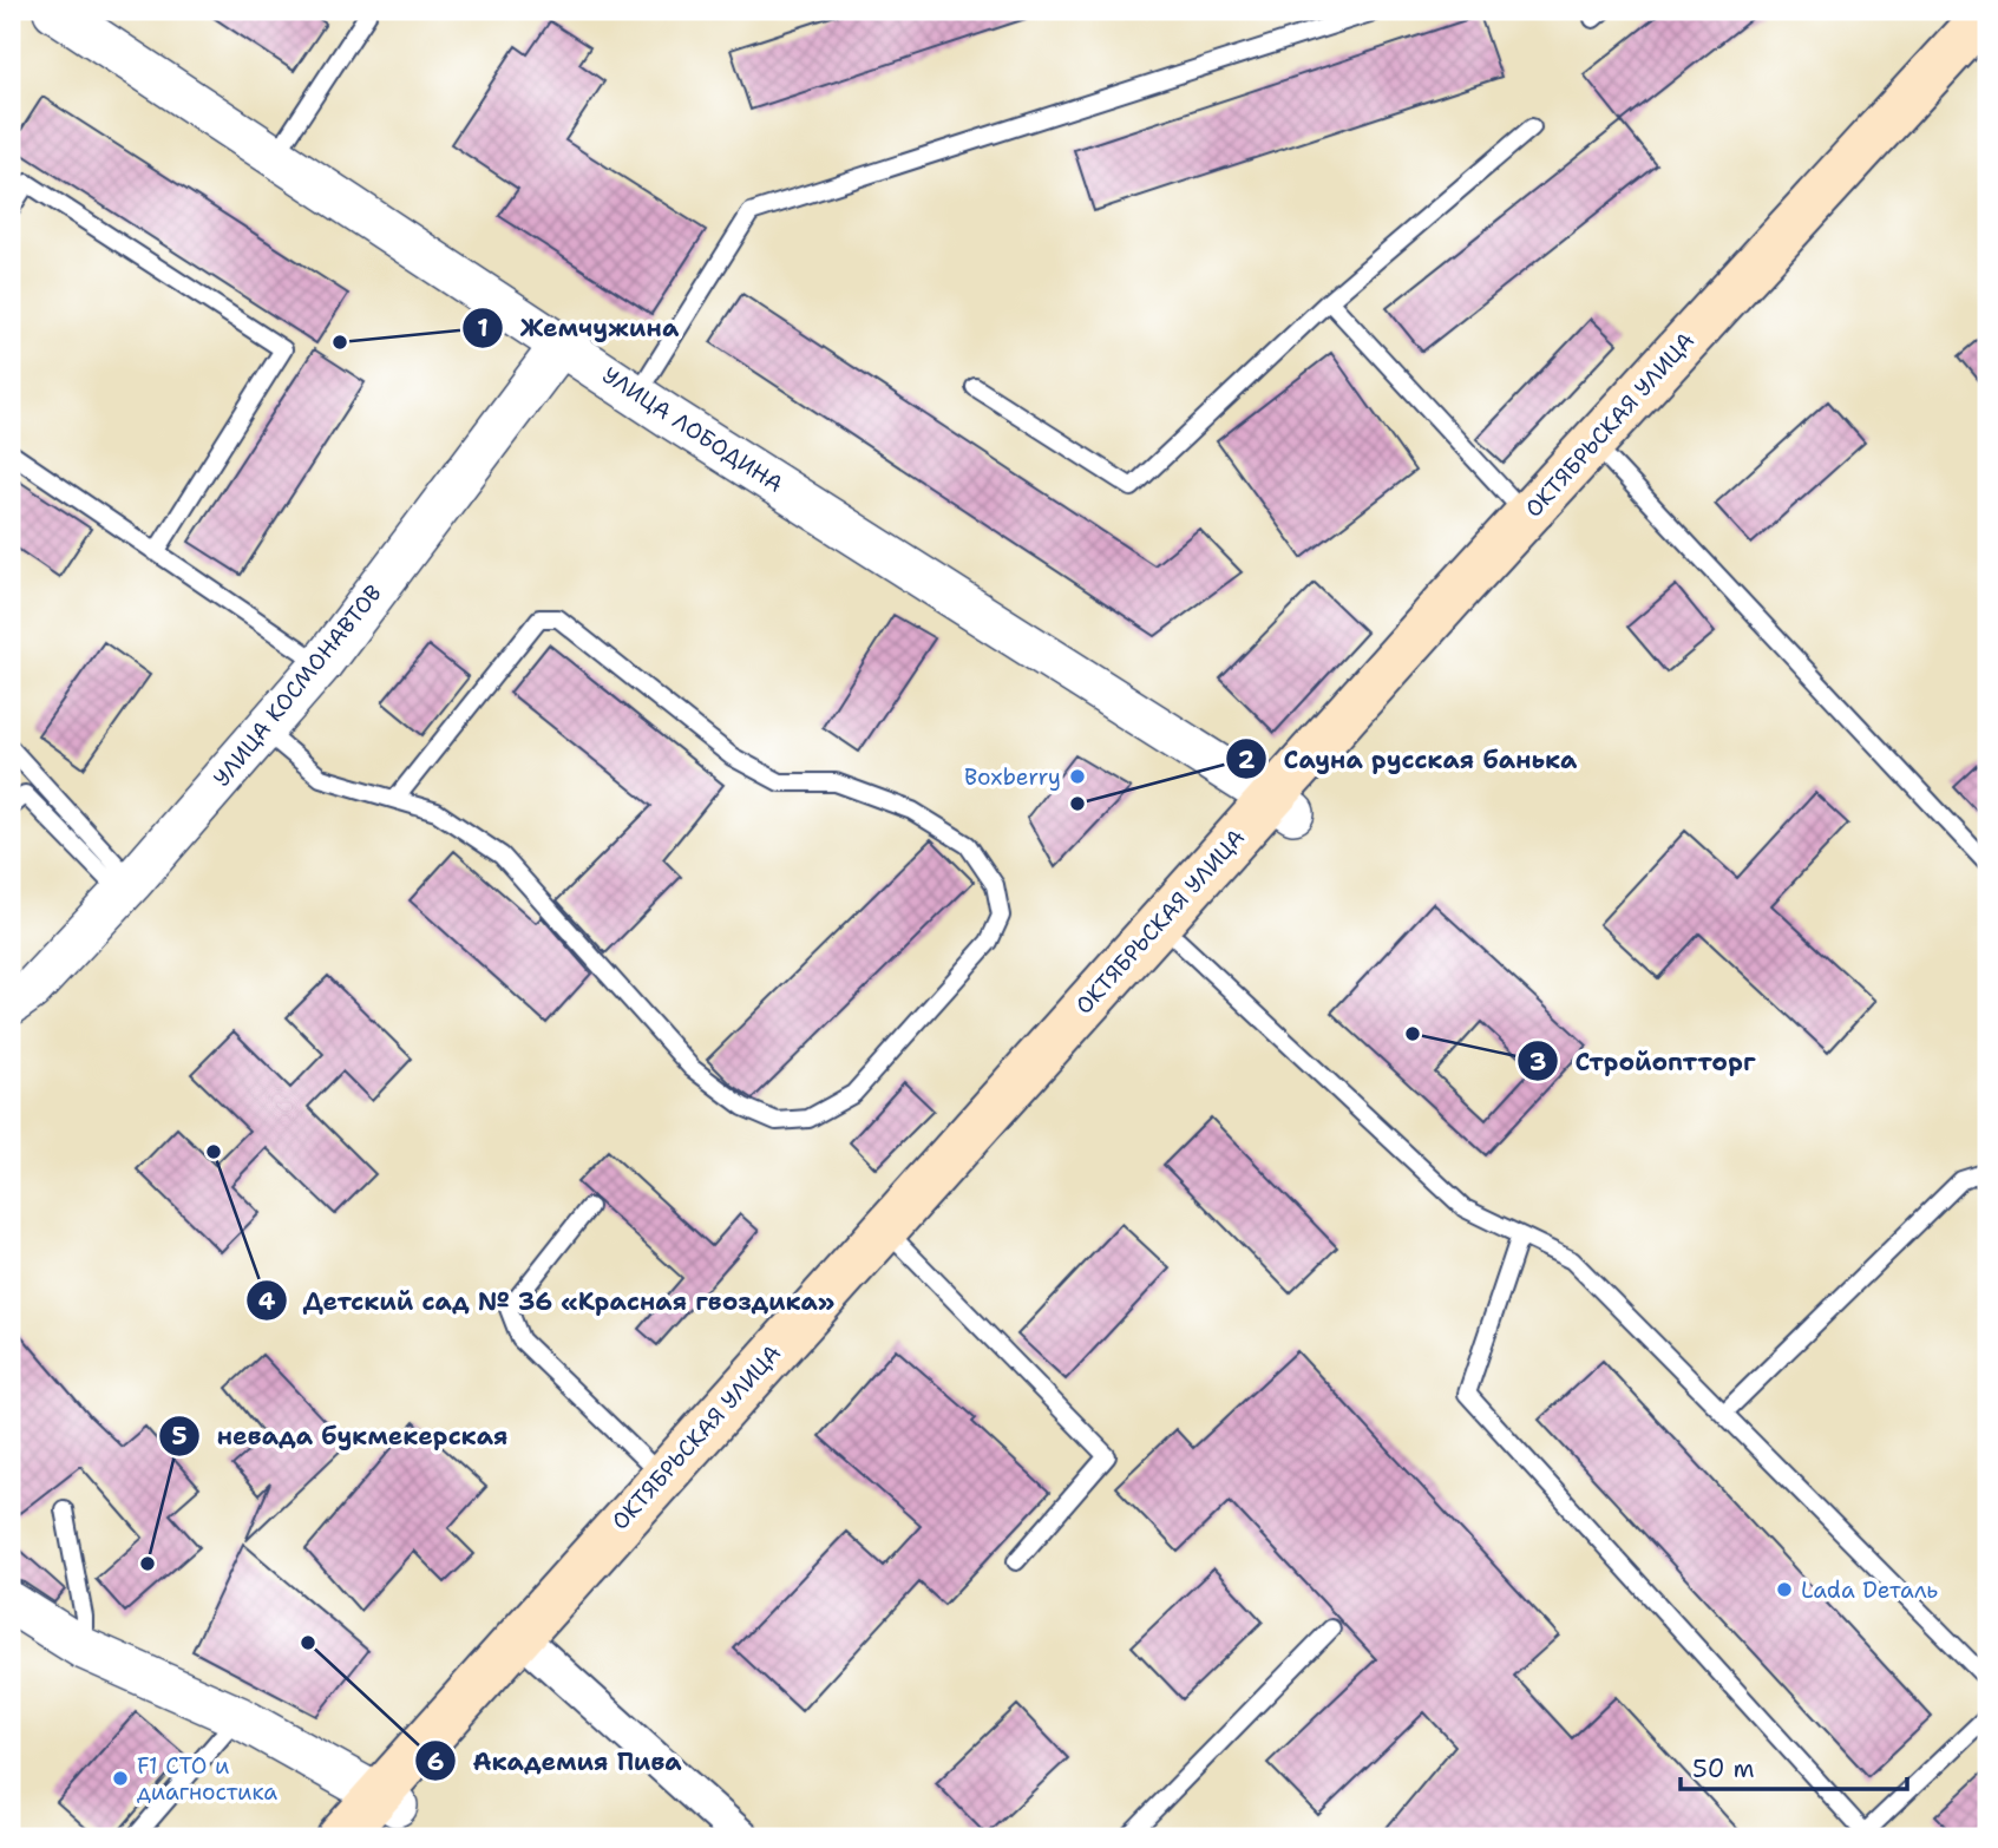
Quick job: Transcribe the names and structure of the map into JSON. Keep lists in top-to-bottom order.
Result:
{
  "streets": {
    "main road": ["ОКТЯБРЬСКАЯ УЛИЦА"],
    "street": ["УЛИЦА ЛОБОДИНА", "УЛИЦА КОСМОНАВТОВ"]
  },
  "crossings": [
    ["ОКТЯБРЬСКАЯ УЛИЦА", "УЛИЦА ЛОБОДИНА"],
    ["УЛИЦА ЛОБОДИНА", "УЛИЦА КОСМОНАВТОВ"]
  ],
  "places": [
    "Жемчужина",
    "Boxberry",
    "Сауна русская банька",
    "Стройоптторг",
    "Детский сад № 36 «Красная гвоздика»",
    "невада букмекерская",
    "Lada Dеталь",
    "Академия Пива",
    "F1 СТО и диагностика"
  ],
  "scale_bar": "50 m"
}
